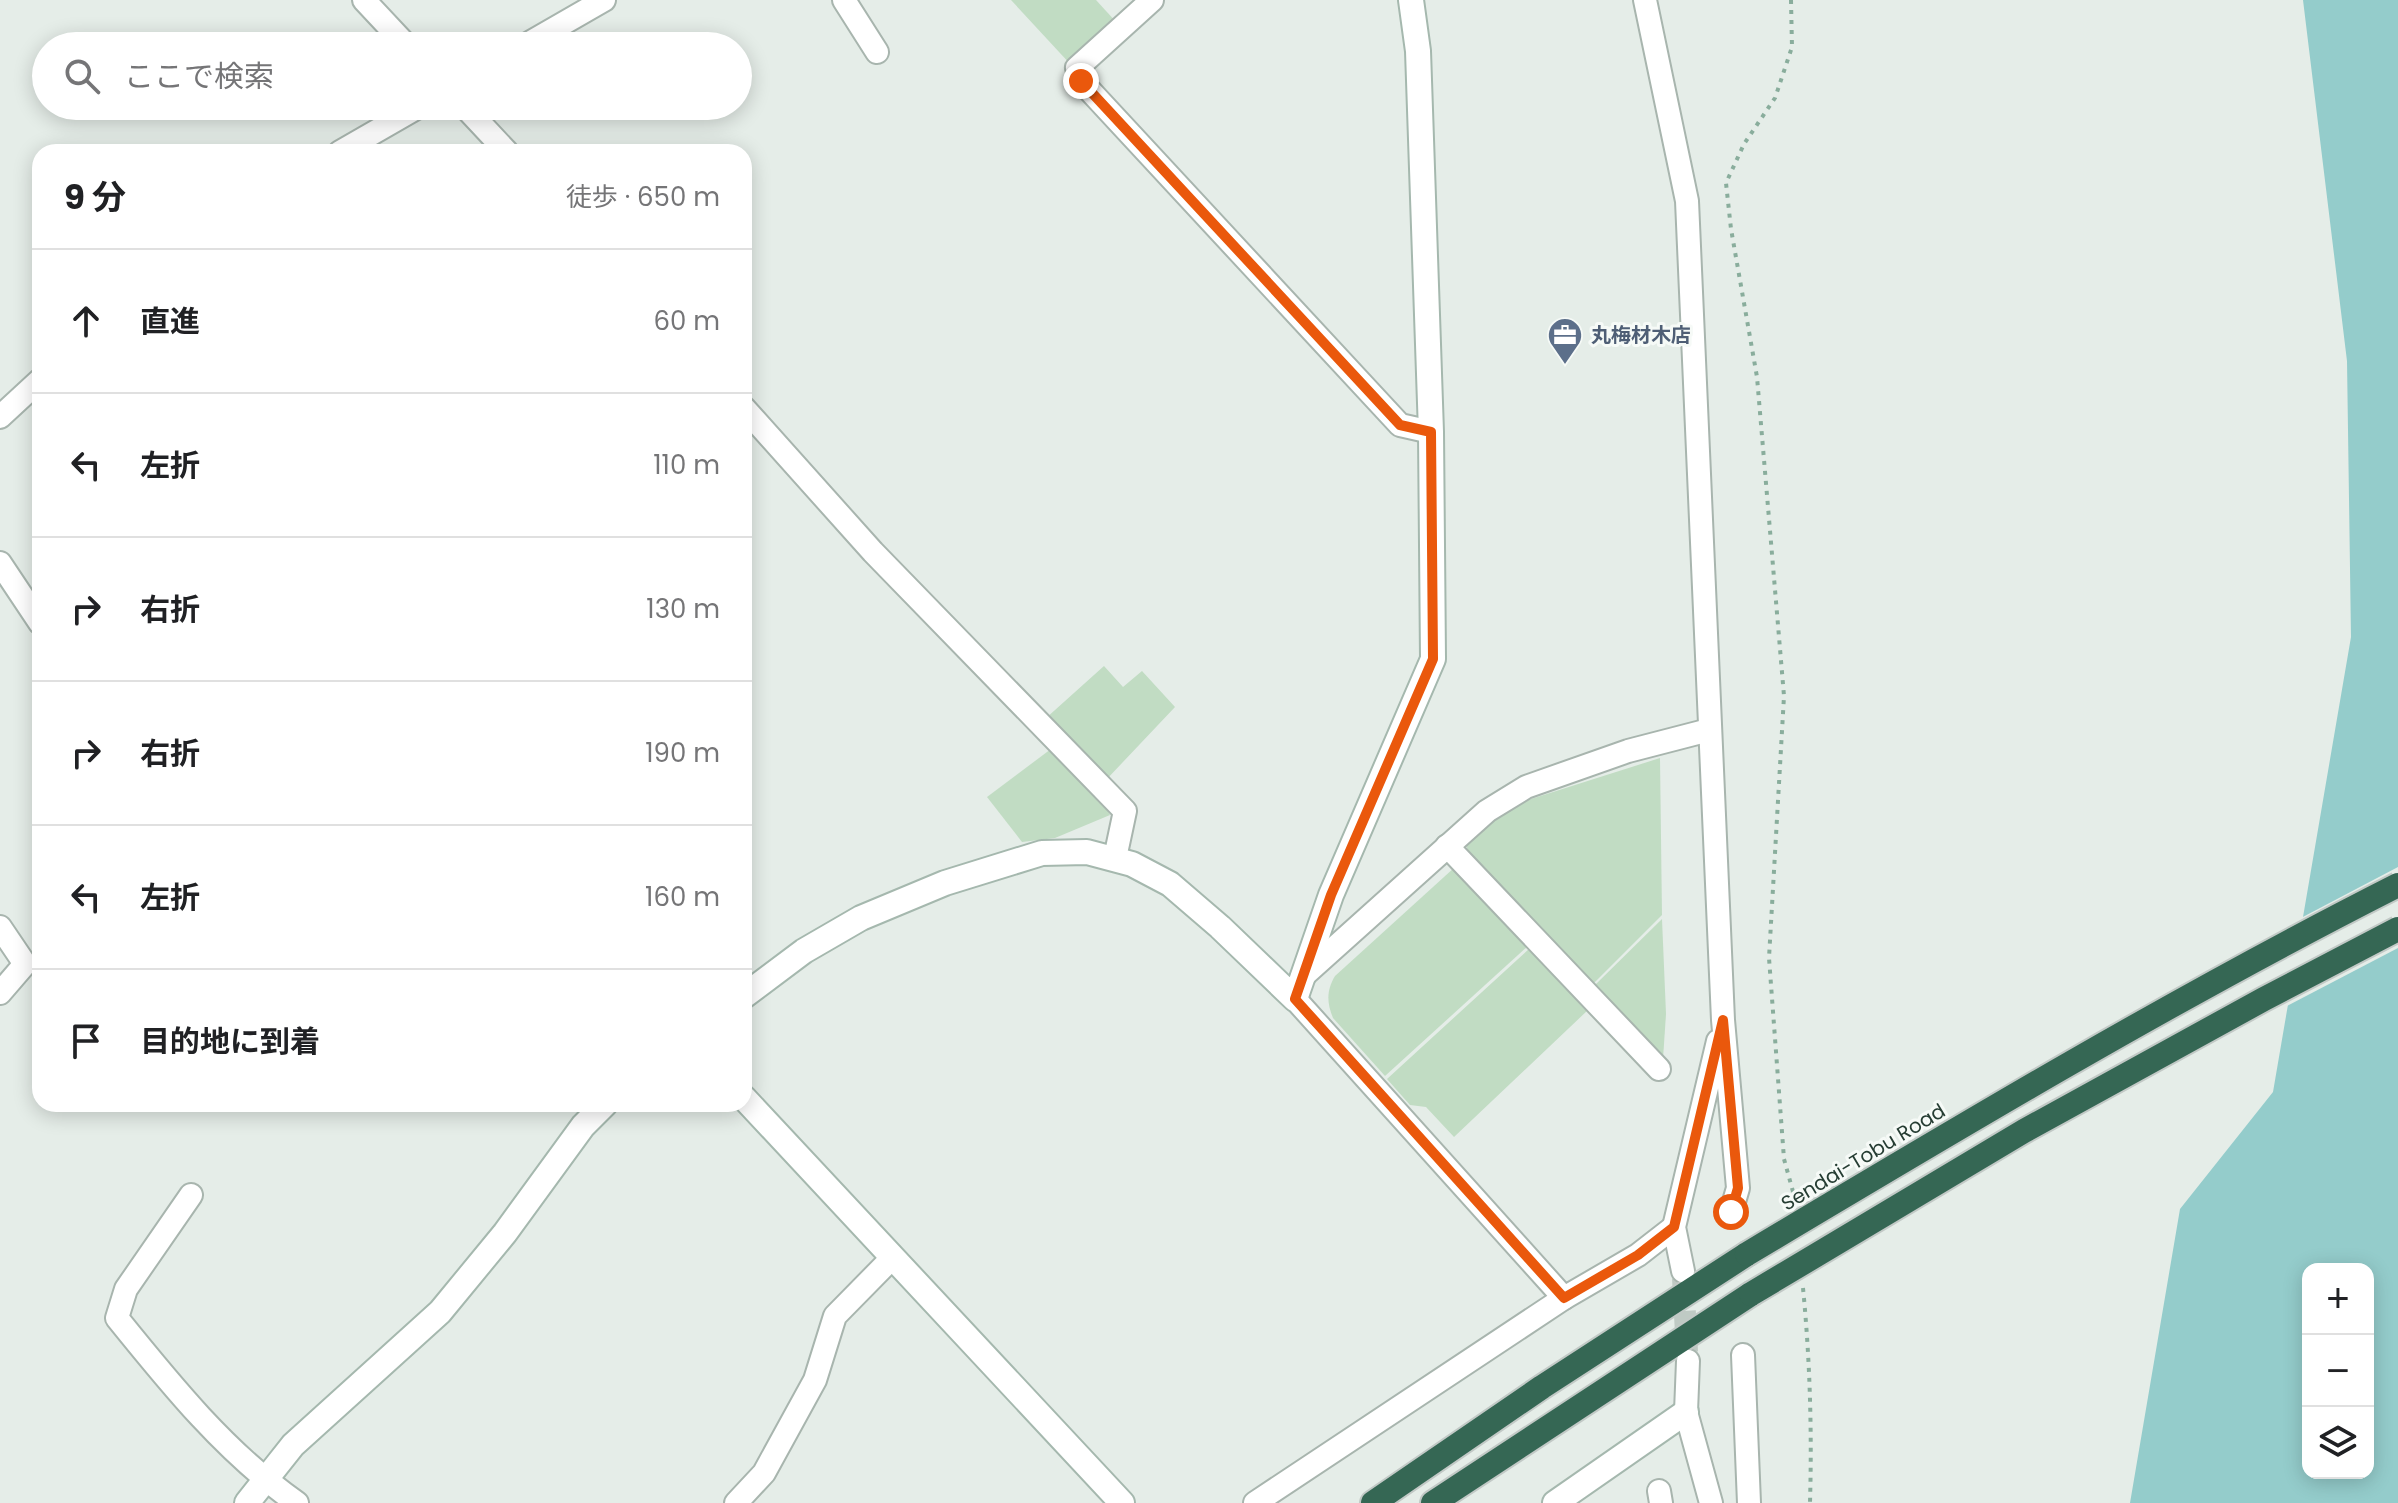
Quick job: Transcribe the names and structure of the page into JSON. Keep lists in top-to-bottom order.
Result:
{
  "streets": {
    "highway": ["Sendai-Tobu Road"]
  },
  "places": {
    "office": ["丸梅材木店"]
  },
  "page": {
    "search": "ここで検索",
    "heading": ["9 分", "徒歩 · 650 m"],
    "list": [
      ["直進", "60 m"],
      ["左折", "110 m"],
      ["右折", "130 m"],
      ["右折", "190 m"],
      ["左折", "160 m"],
      "目的地に到着"
    ],
    "map_buttons": ["+", "−"]
  }
}
